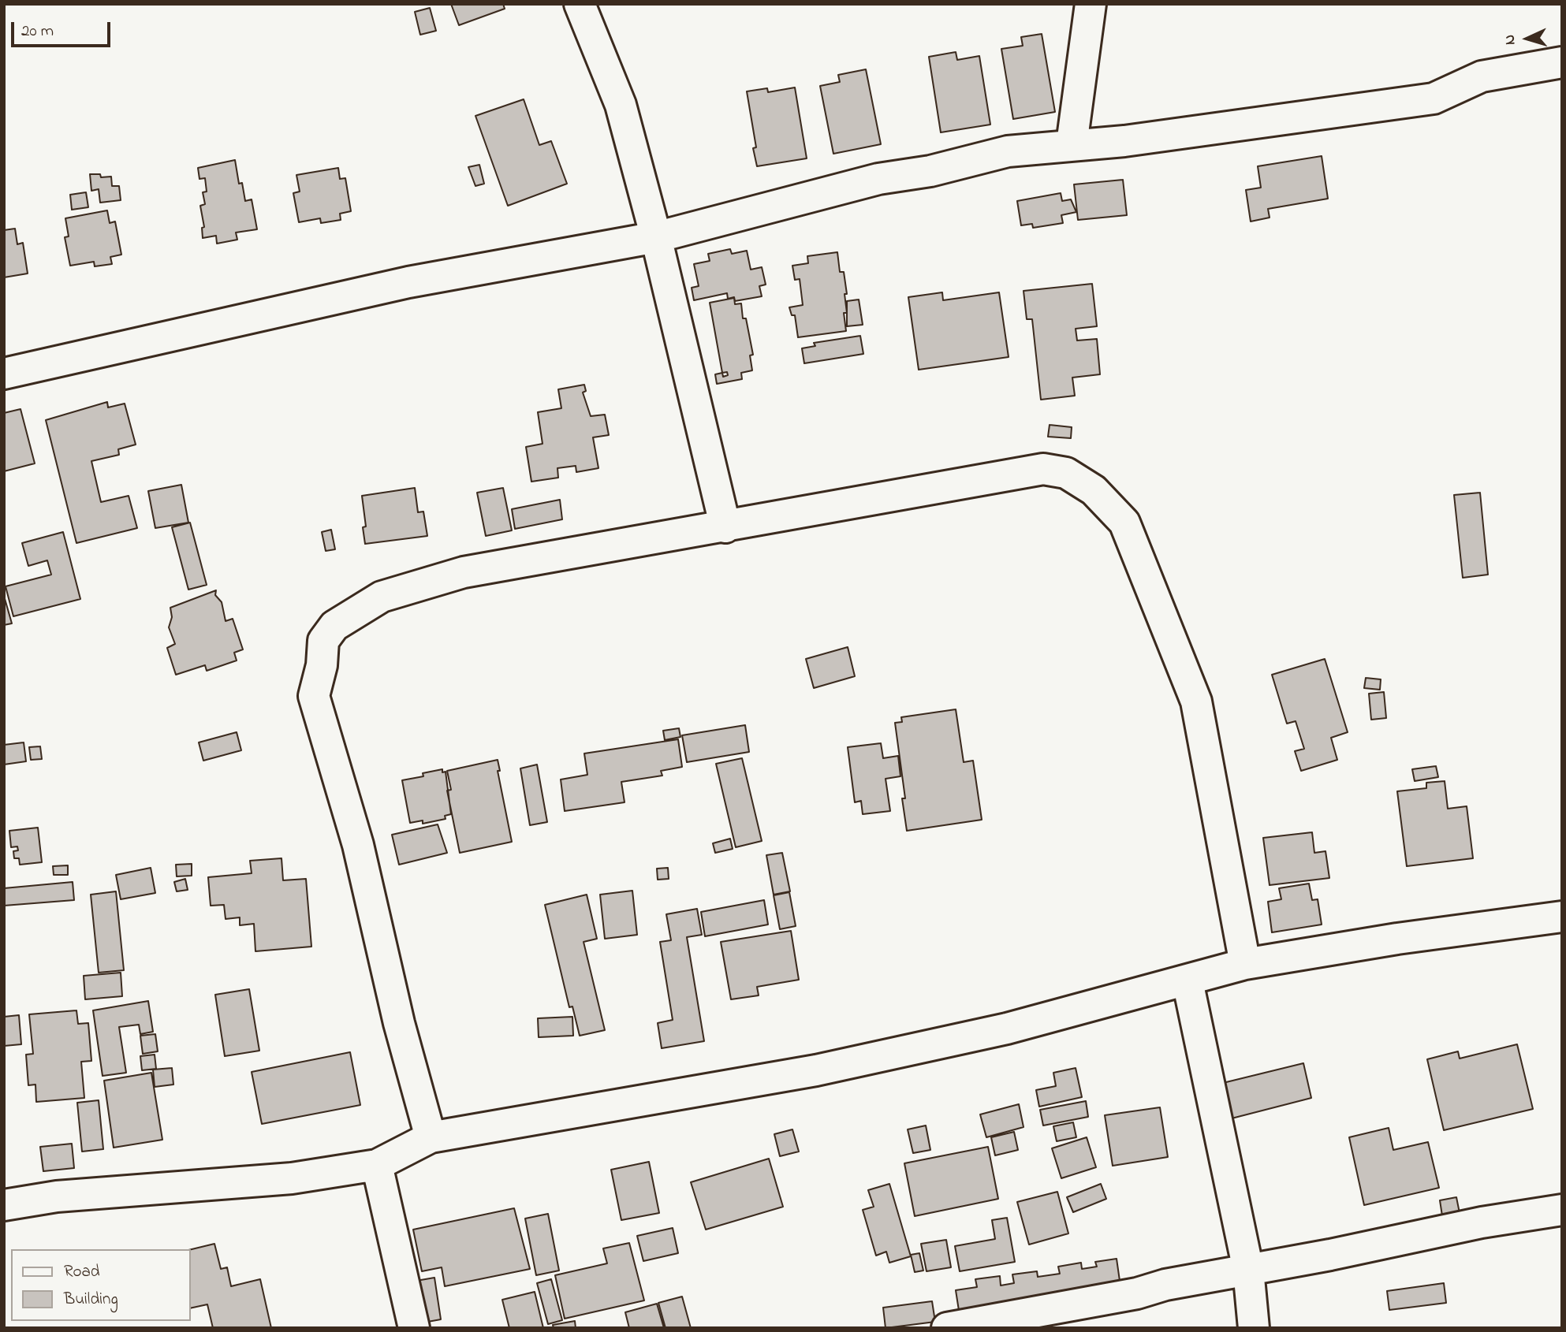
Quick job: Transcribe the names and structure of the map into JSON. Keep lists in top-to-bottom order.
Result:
{
  "legend": ["Road", "Building"],
  "scale_bar": "20 m",
  "north": "left"
}
